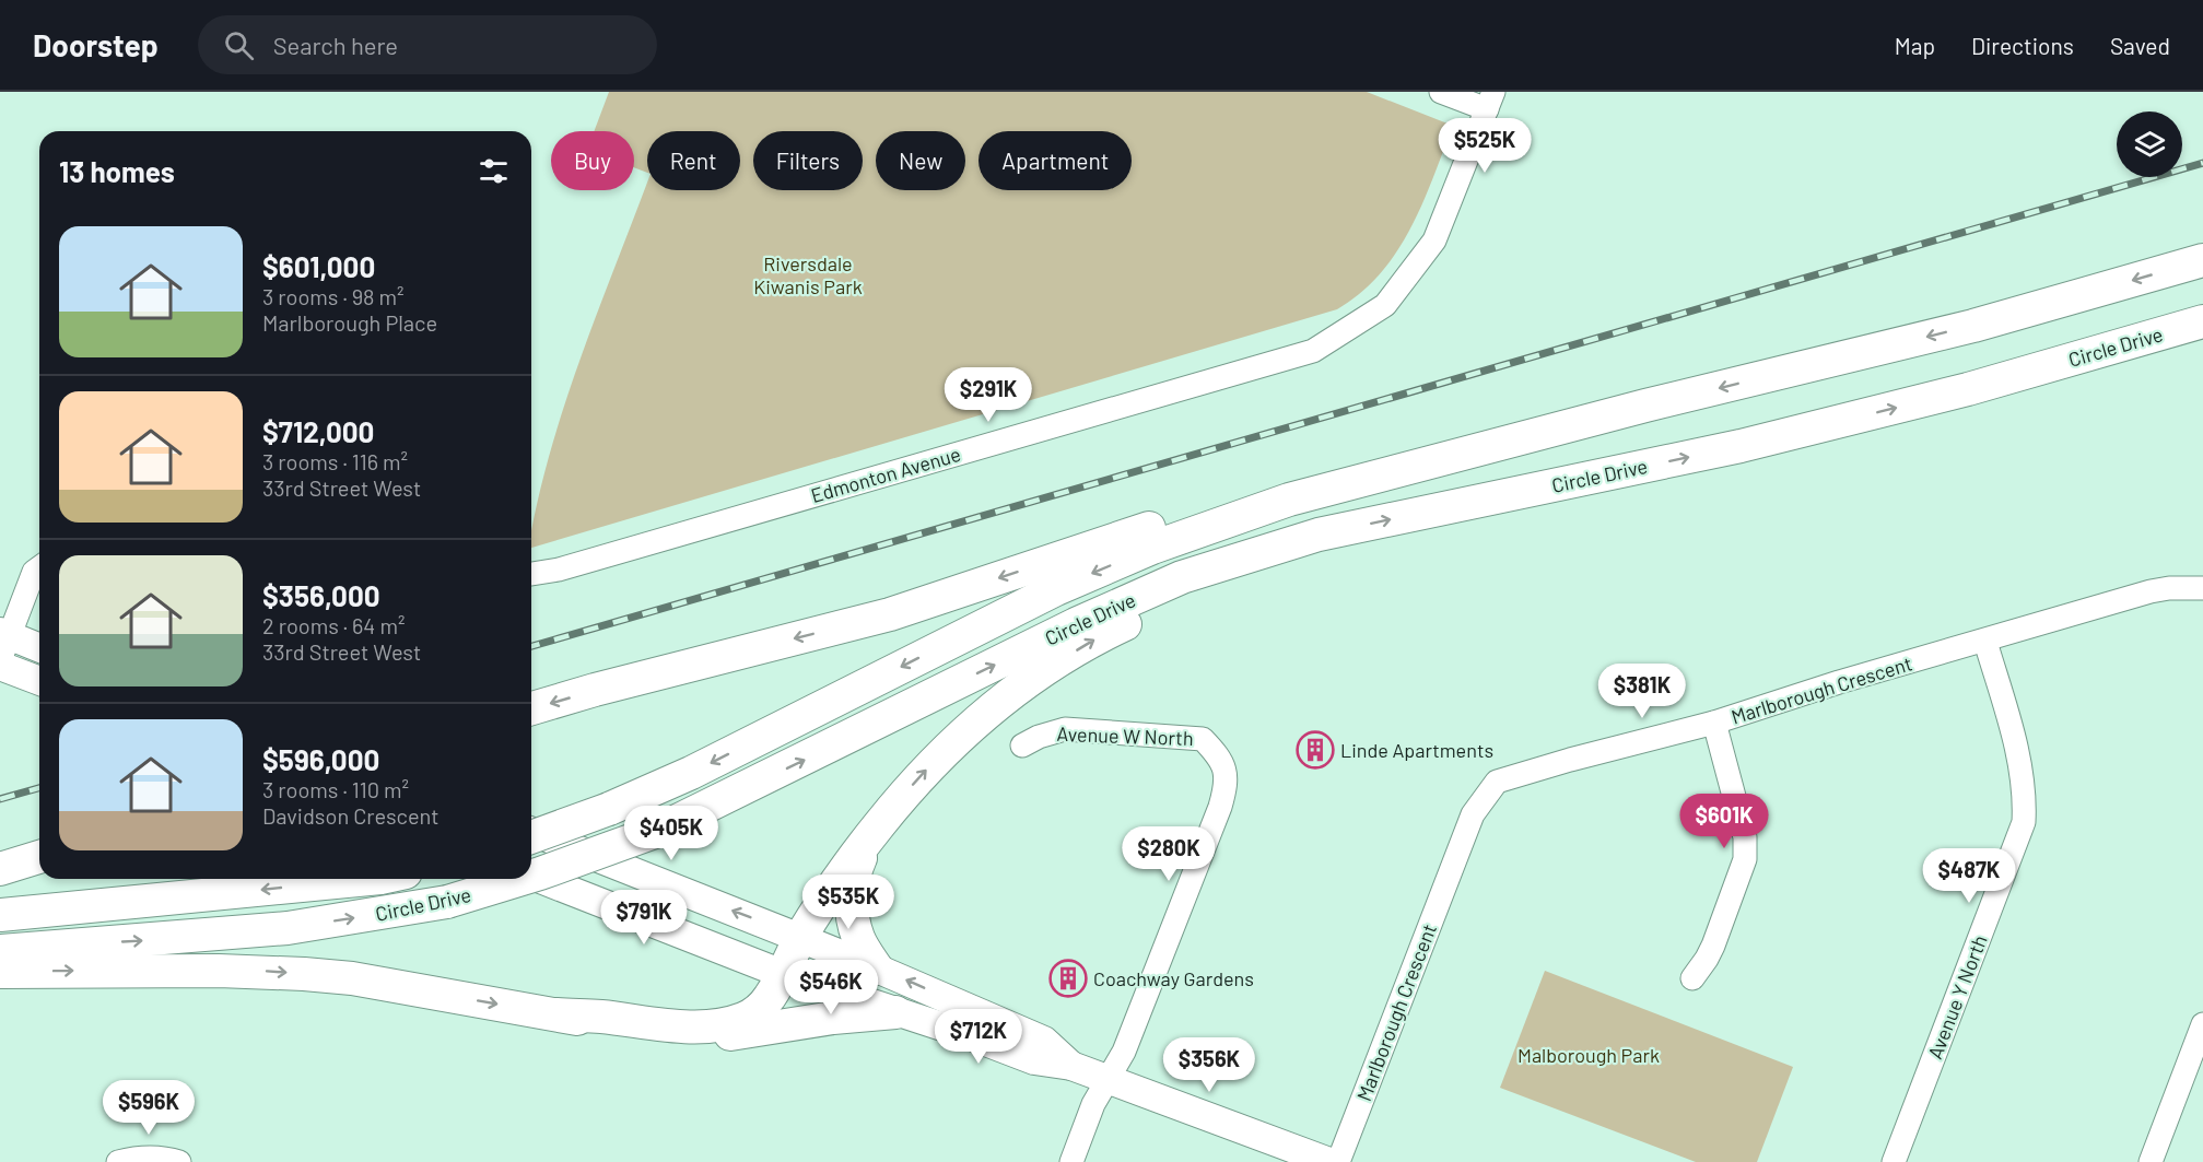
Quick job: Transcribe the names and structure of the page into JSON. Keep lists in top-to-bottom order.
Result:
{
  "streets": {
    "highway": ["Circle Drive"],
    "street": [
      "Edmonton Avenue",
      "Marlborough Crescent",
      "Avenue W North",
      "Avenue Y North"
    ]
  },
  "crossings": [
    ["Marlborough Crescent", "Avenue Y North"]
  ],
  "parks": ["Riversdale Kiwanis Park", "Malborough Park"],
  "places": {
    "building": ["Linde Apartments", "Coachway Gardens"]
  },
  "page": {
    "header": "Doorstep",
    "search": "Search here",
    "nav": ["Map", "Directions", "Saved"],
    "price": [
      "$525K",
      "$291K",
      "$381K",
      "$601K",
      "$405K",
      "$280K",
      "$487K",
      "$535K",
      "$791K",
      "$546K",
      "$712K",
      "$356K",
      "$596K"
    ],
    "chip": [
      "Buy",
      "Rent",
      "Filters",
      "New",
      "Apartment"
    ],
    "heading": "13 homes",
    "list": [
      {
        "name": "$601,000",
        "note": "3 rooms · 98 m² · Marlborough Place"
      },
      {
        "name": "$712,000",
        "note": "3 rooms · 116 m² · 33rd Street West"
      },
      {
        "name": "$356,000",
        "note": "2 rooms · 64 m² · 33rd Street West"
      },
      {
        "name": "$596,000",
        "note": "3 rooms · 110 m² · Davidson Crescent"
      }
    ]
  }
}
